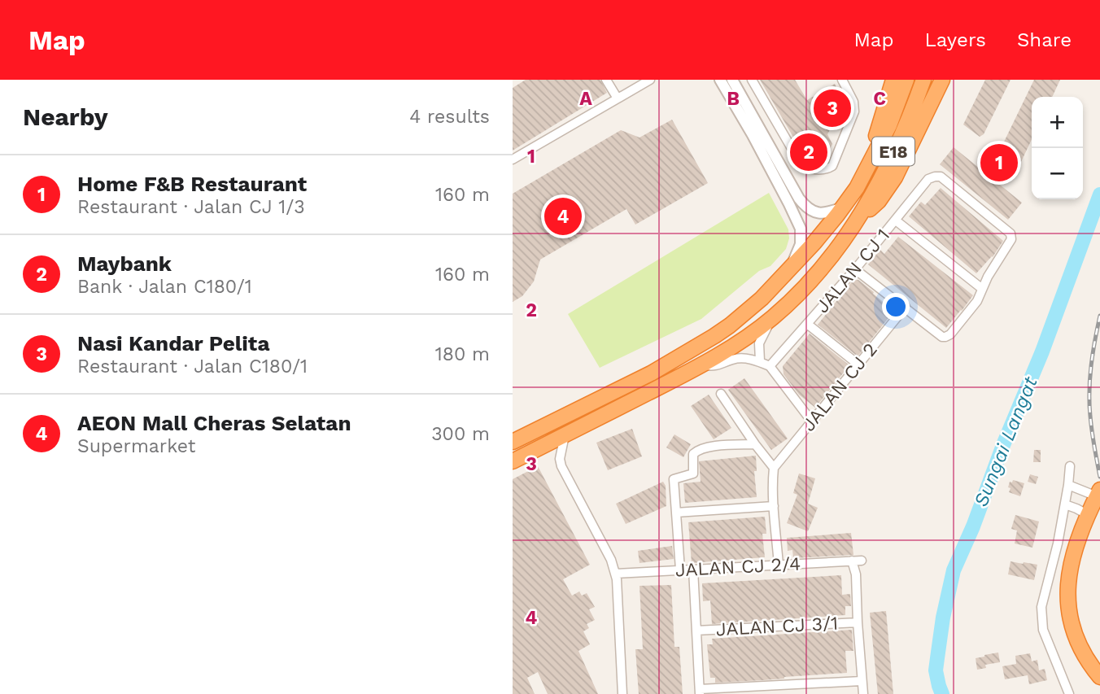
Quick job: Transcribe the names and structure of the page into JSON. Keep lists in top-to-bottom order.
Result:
{
  "streets": {
    "highway": ["E18"],
    "street": [
      "JALAN CJ 1",
      "JALAN CJ 2",
      "JALAN CJ 2/4",
      "JALAN CJ 3/1"
    ]
  },
  "water": ["Sungai Langat"],
  "page": {
    "header": "Map",
    "nav": ["Map", "Layers", "Share"],
    "heading": ["Nearby", "4 results"],
    "pins": [
      "3",
      "2",
      "1",
      "4"
    ],
    "map_buttons": ["+", "−"],
    "list": [
      {
        "mark": "1",
        "name": "Home F&B Restaurant",
        "note": "Restaurant · Jalan CJ 1/3",
        "value": "160 m"
      },
      {
        "mark": "2",
        "name": "Maybank",
        "note": "Bank · Jalan C180/1",
        "value": "160 m"
      },
      {
        "mark": "3",
        "name": "Nasi Kandar Pelita",
        "note": "Restaurant · Jalan C180/1",
        "value": "180 m"
      },
      {
        "mark": "4",
        "name": "AEON Mall Cheras Selatan",
        "note": "Supermarket",
        "value": "300 m"
      }
    ]
  },
  "grid": {
    "columns": ["A", "B", "C"],
    "rows": [
      "1",
      "2",
      "3",
      "4"
    ]
  }
}
